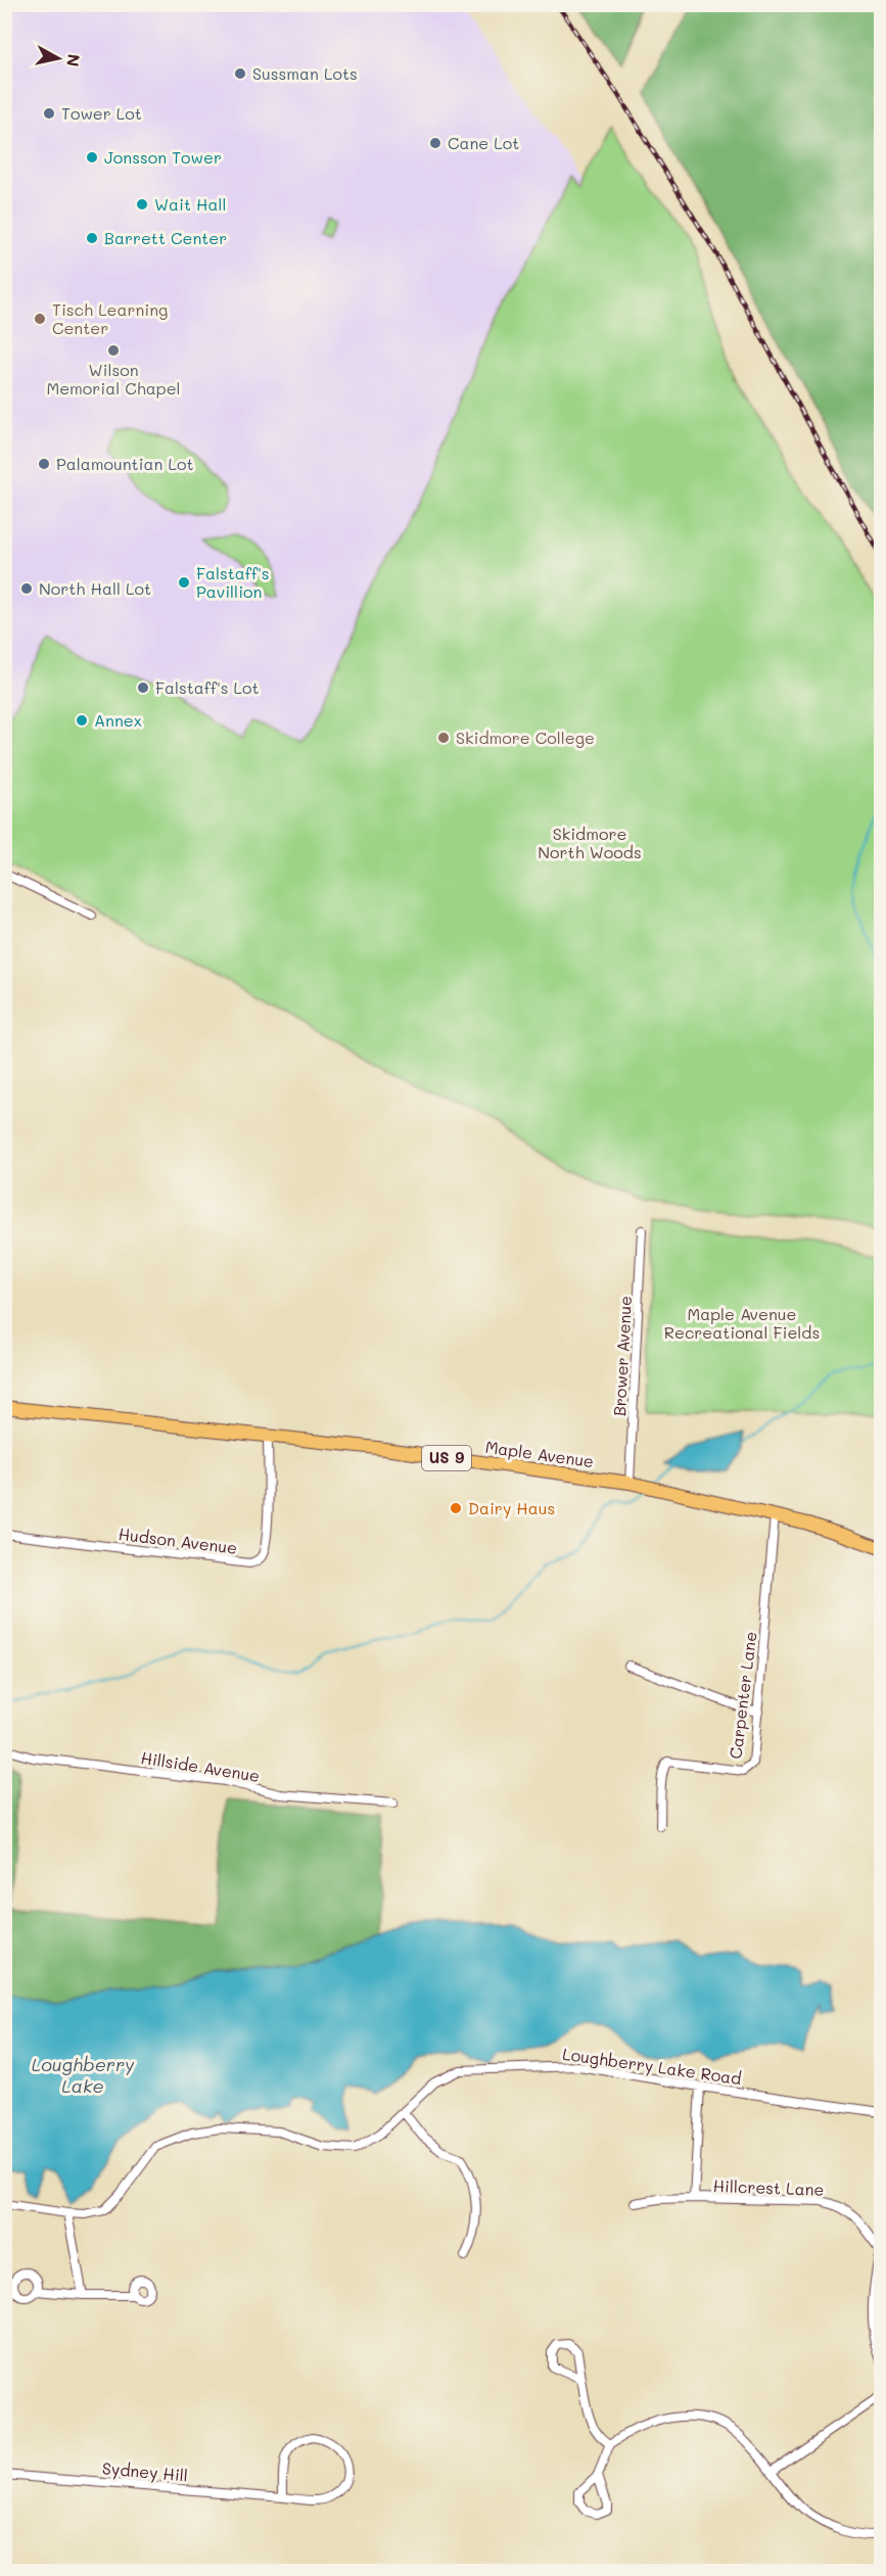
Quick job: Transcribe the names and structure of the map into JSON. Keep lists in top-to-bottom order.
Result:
{
  "streets": {
    "main road": ["Maple Avenue", "US 9"],
    "street": [
      "Brower Avenue",
      "Hudson Avenue",
      "Carpenter Lane",
      "Hillside Avenue",
      "Loughberry Lake Road",
      "Hillcrest Lane",
      "Sydney Hill"
    ]
  },
  "crossings": [
    ["Brower Avenue", "Maple Avenue"],
    ["Maple Avenue", "Hudson Avenue"],
    ["Maple Avenue", "Carpenter Lane"]
  ],
  "water": ["Loughberry Lake"],
  "parks": ["Skidmore North Woods", "Maple Avenue Recreational Fields"],
  "places": [
    "Sussman Lots",
    "Tower Lot",
    "Cane Lot",
    "Jonsson Tower",
    "Wait Hall",
    "Barrett Center",
    "Tisch Learning Center",
    "Wilson Memorial Chapel",
    "Palamountian Lot",
    "Falstaff's Pavillion",
    "North Hall Lot",
    "Falstaff's Lot",
    "Annex",
    "Skidmore College",
    "Dairy Haus"
  ],
  "north": "right"
}
